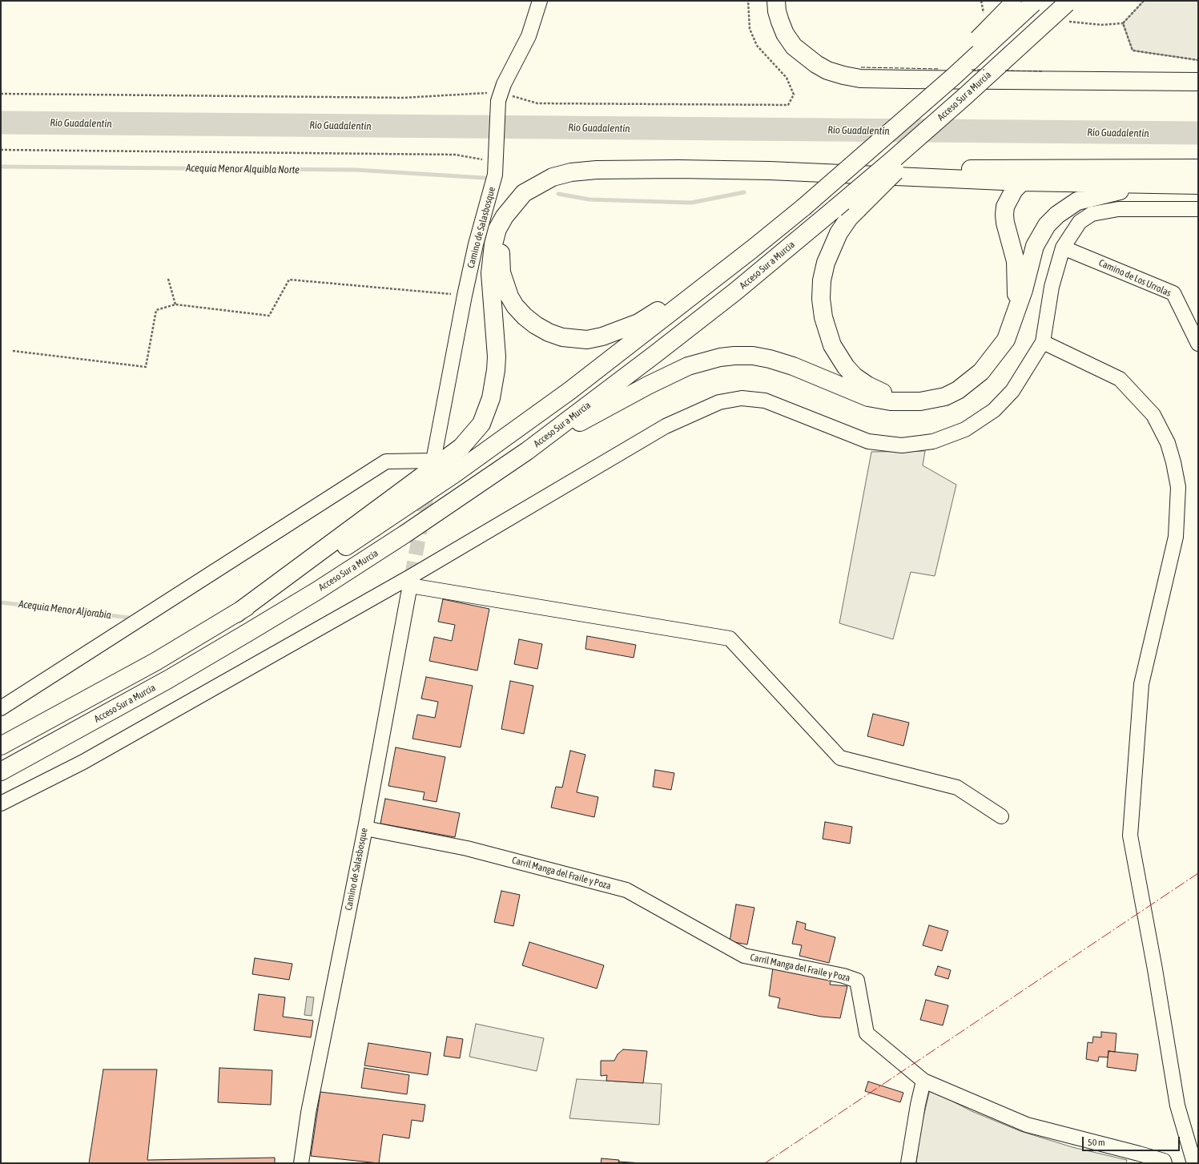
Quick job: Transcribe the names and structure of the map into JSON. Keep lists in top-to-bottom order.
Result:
{
  "streets": {
    "highway": ["Acceso Sur a Murcia"],
    "street": ["Camino de Salasbosque", "Camino de Los Urrolas", "Carril Manga del Fraile y Poza"]
  },
  "crossings": [
    ["Camino de Salasbosque", "Carril Manga del Fraile y Poza"]
  ],
  "water": ["Río Guadalentín", "Acequia Menor Alquibla Norte", "Acequia Menor Aljorabia"],
  "scale_bar": "50 m"
}
